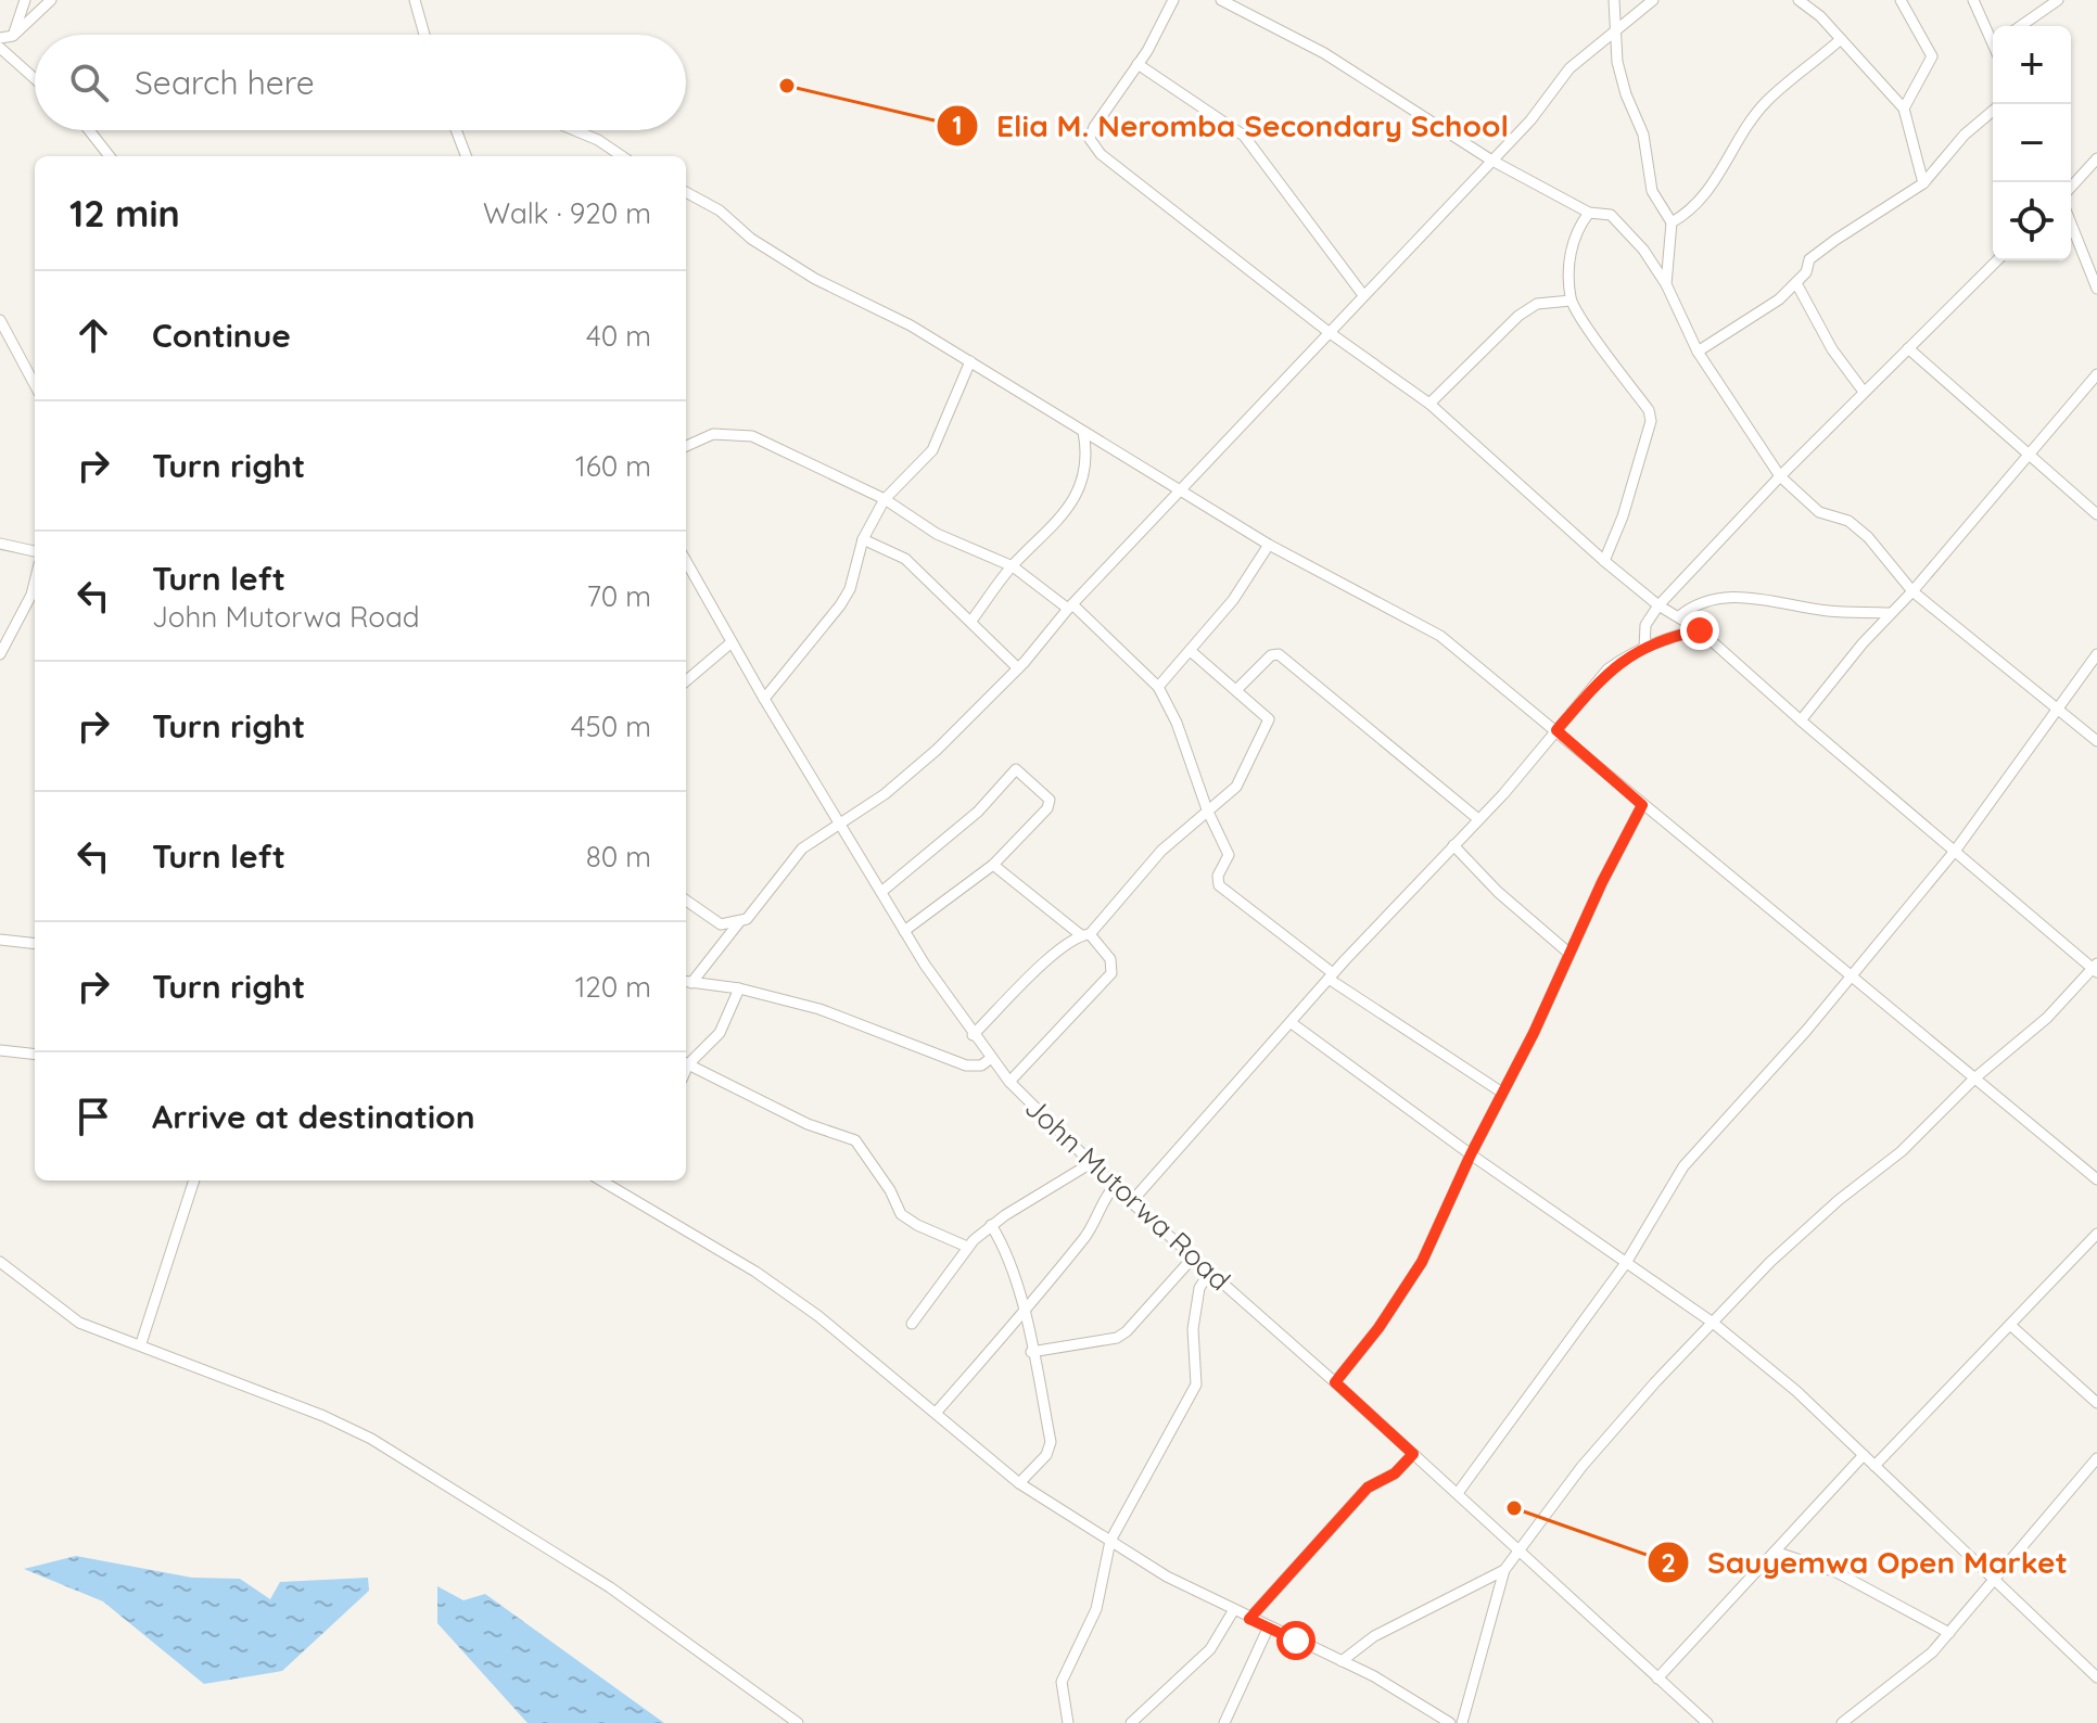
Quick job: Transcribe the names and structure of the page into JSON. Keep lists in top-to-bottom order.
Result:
{
  "streets": {
    "street": ["John Mutorwa Road"]
  },
  "places": ["Elia M. Neromba Secondary School", "Sauyemwa Open Market"],
  "page": {
    "map_buttons": ["+", "−"],
    "search": "Search here",
    "heading": ["12 min", "Walk · 920 m"],
    "list": [
      ["Continue", "40 m"],
      ["Turn right", "160 m"],
      ["Turn left", "John Mutorwa Road", "70 m"],
      ["Turn right", "450 m"],
      ["Turn left", "80 m"],
      ["Turn right", "120 m"],
      "Arrive at destination"
    ]
  }
}
